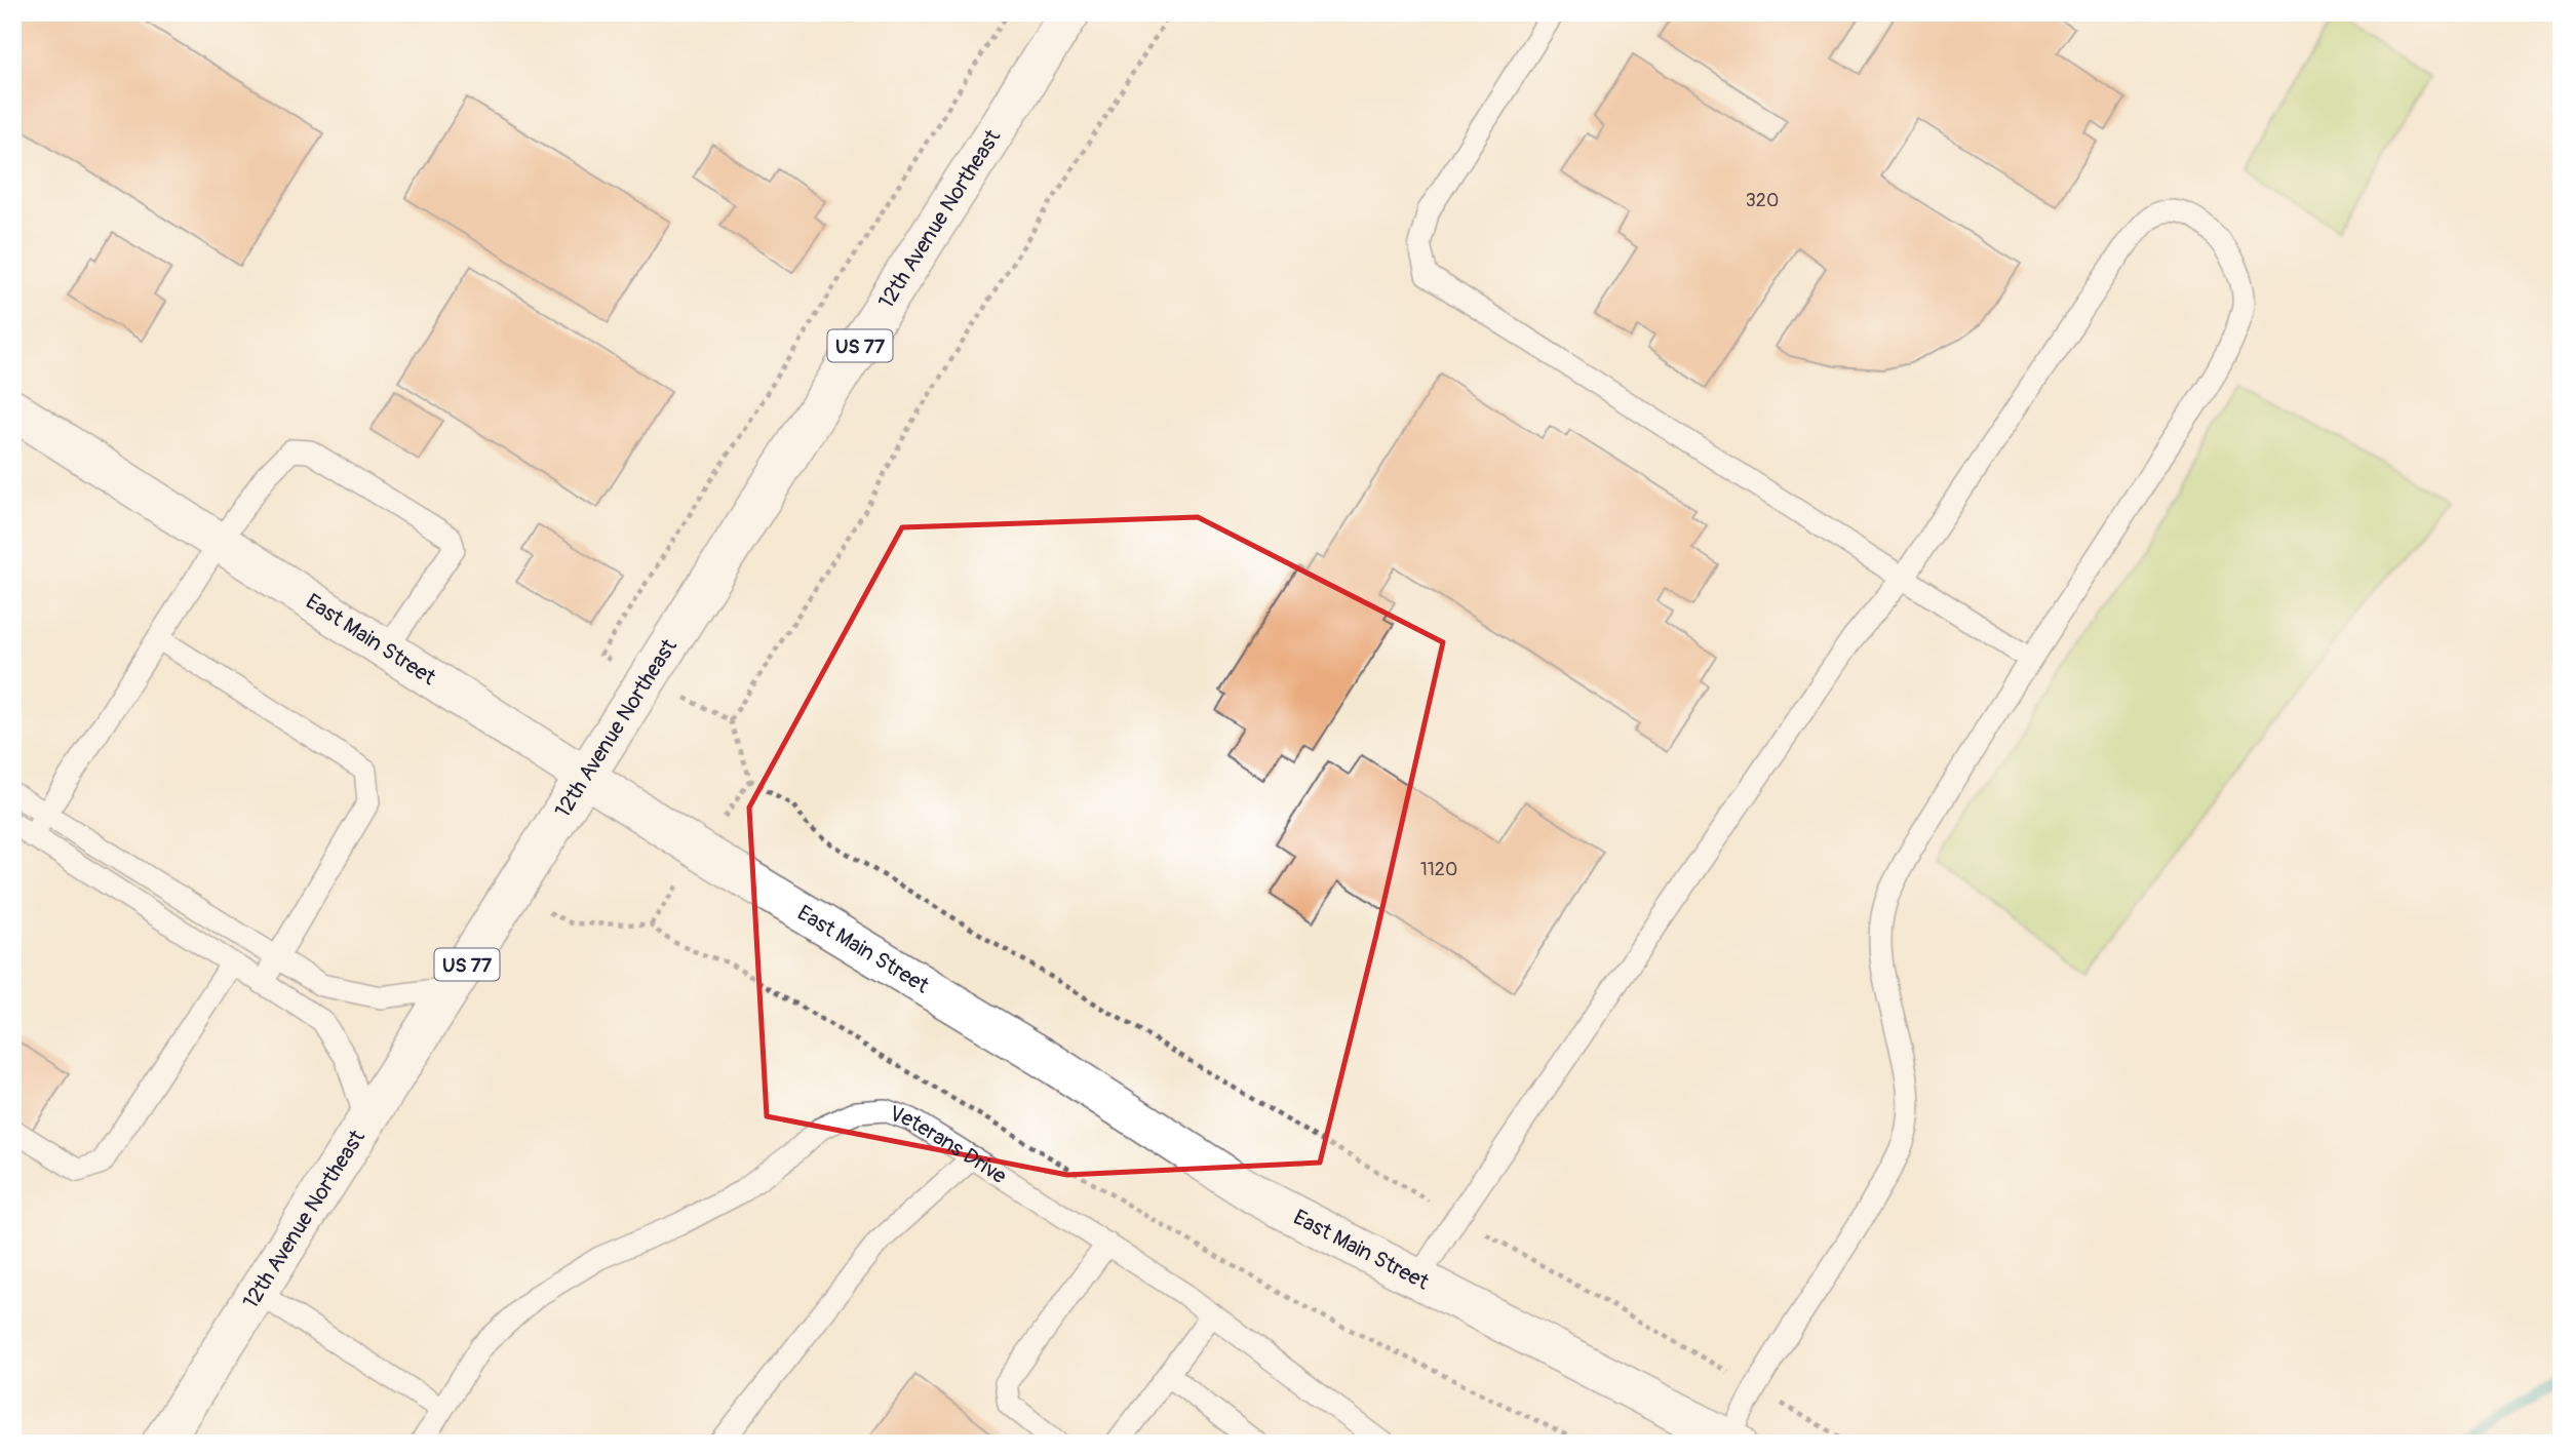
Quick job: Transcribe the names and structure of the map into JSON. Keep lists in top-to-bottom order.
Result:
{
  "streets": {
    "street": ["12th Avenue Northeast", "US 77", "East Main Street"],
    "lane": ["Veterans Drive"]
  },
  "crossings": [
    ["12th Avenue Northeast", "East Main Street"]
  ],
  "house_numbers": ["320", "1120"]
}
